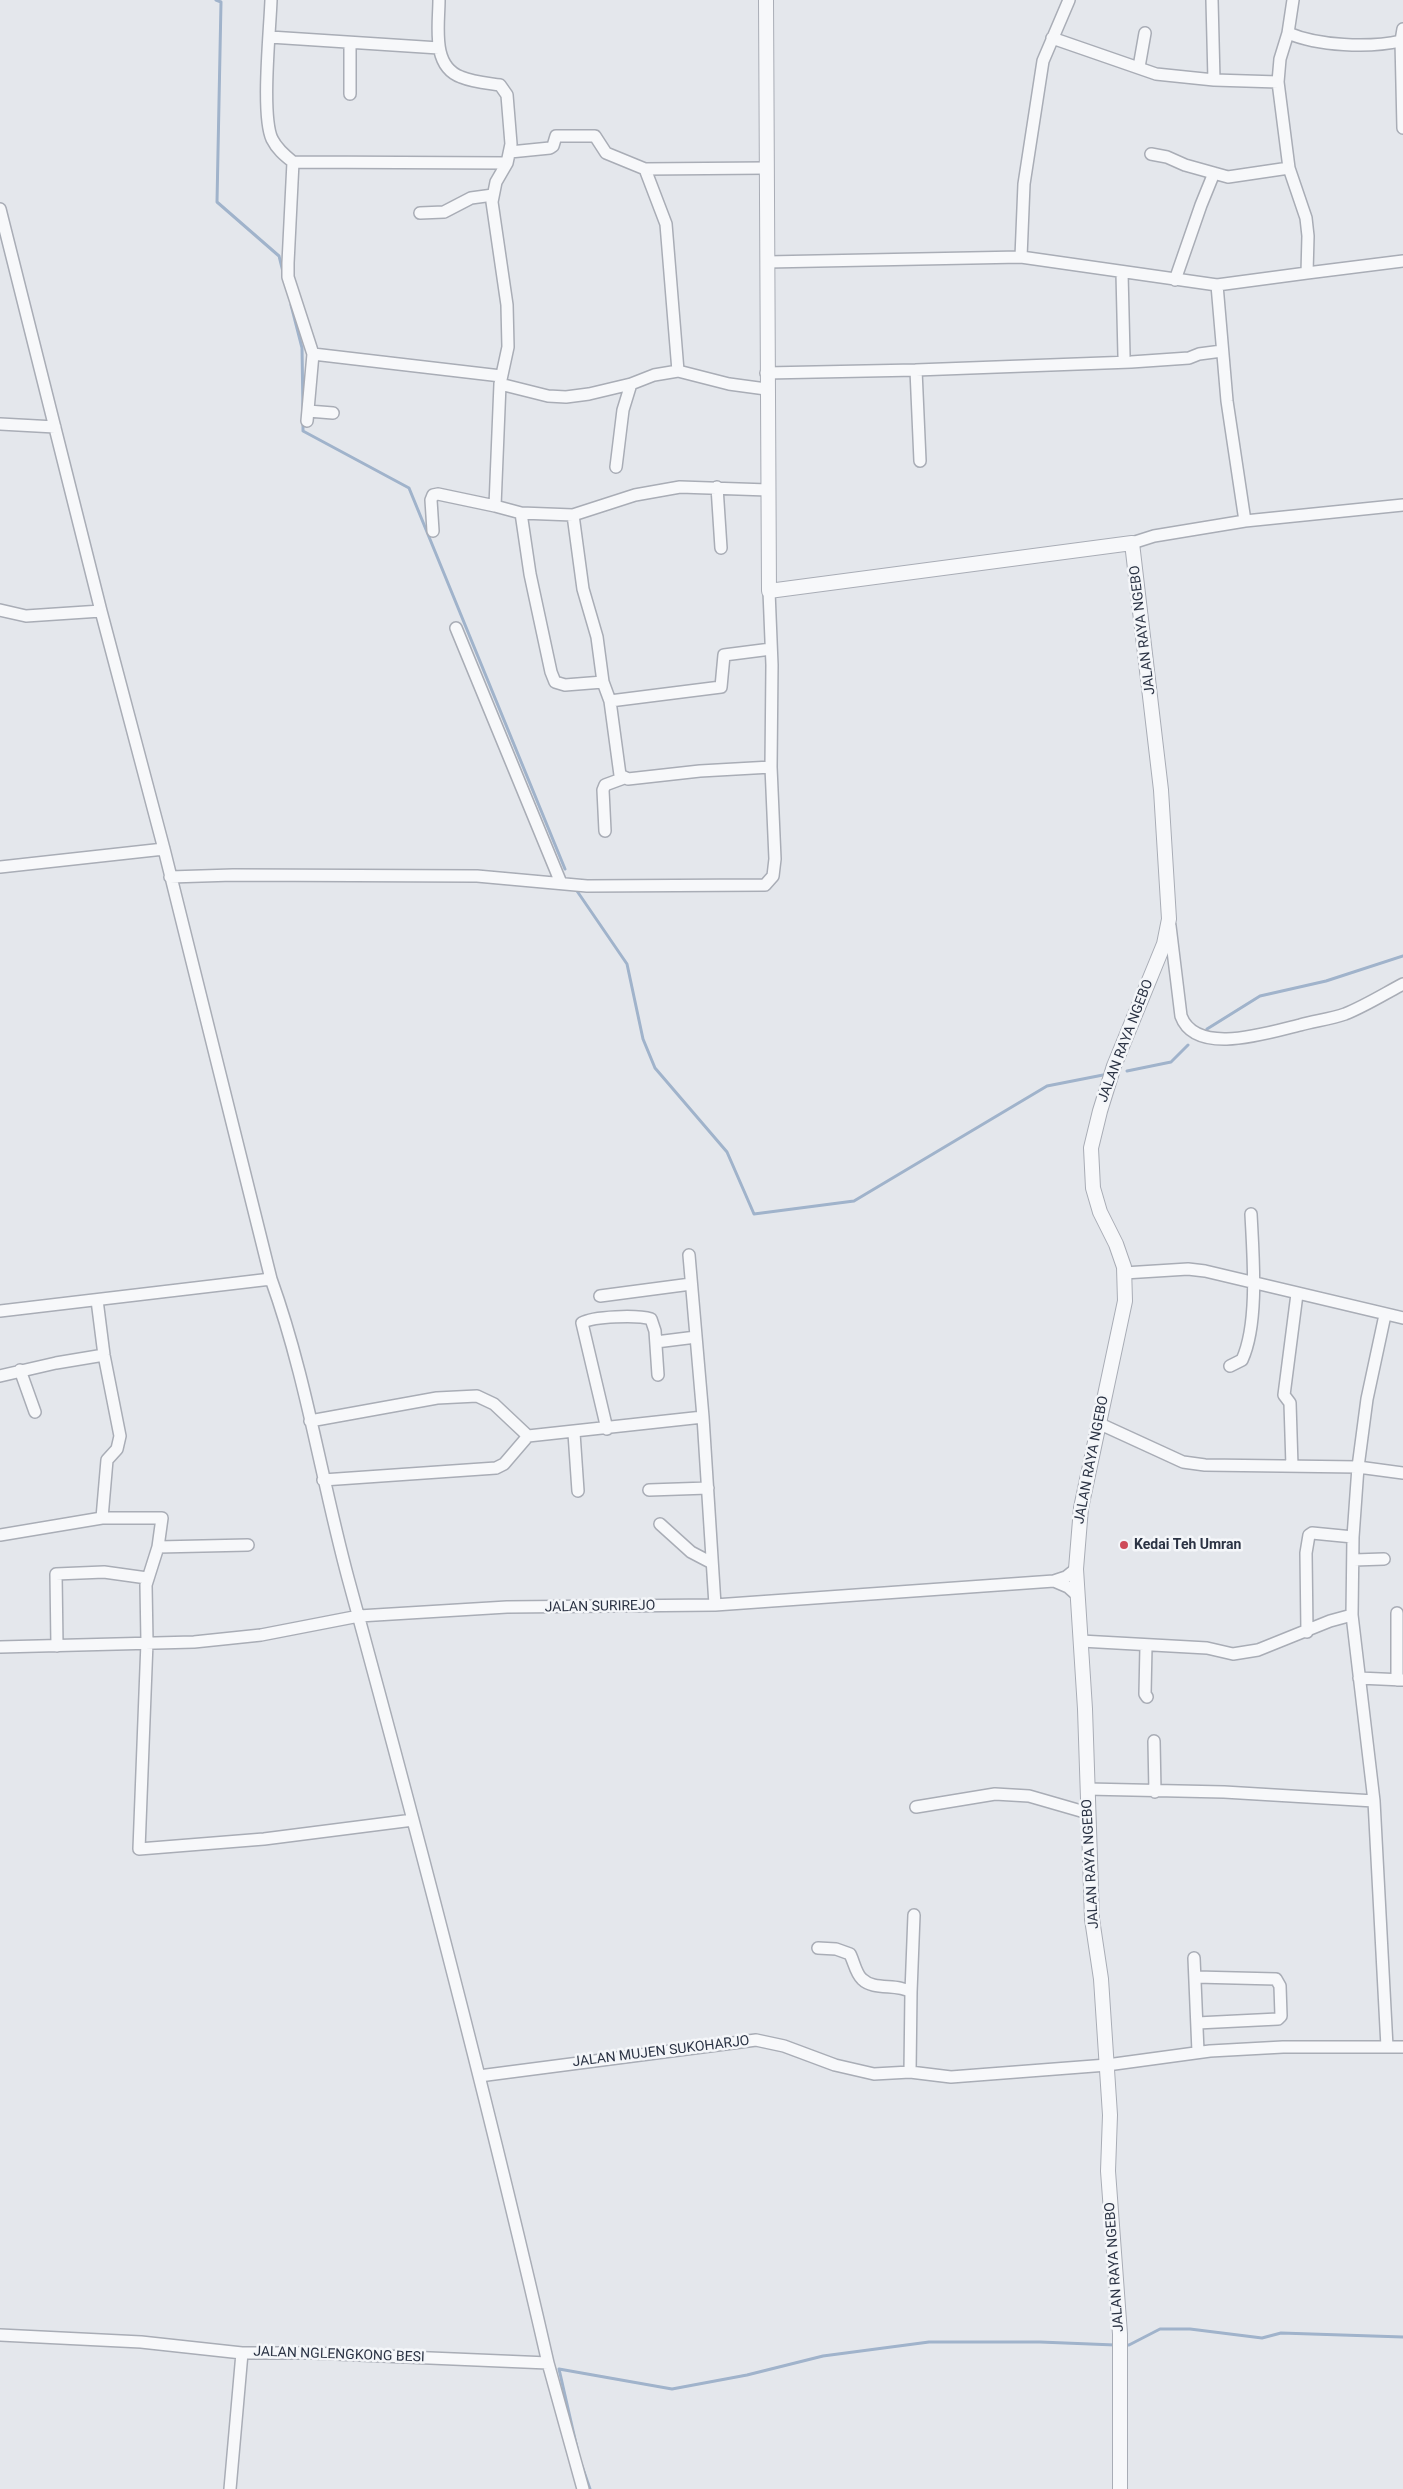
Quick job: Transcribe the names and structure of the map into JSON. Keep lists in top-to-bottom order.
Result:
{
  "streets": {
    "street": [
      "JALAN RAYA NGEBO",
      "JALAN SURIREJO",
      "JALAN MUJEN SUKOHARJO",
      "JALAN NGLENGKONG BESI"
    ]
  },
  "crossings": [
    ["JALAN RAYA NGEBO", "JALAN SURIREJO"],
    ["JALAN RAYA NGEBO", "JALAN MUJEN SUKOHARJO"]
  ],
  "places": ["Kedai Teh Umran"]
}
